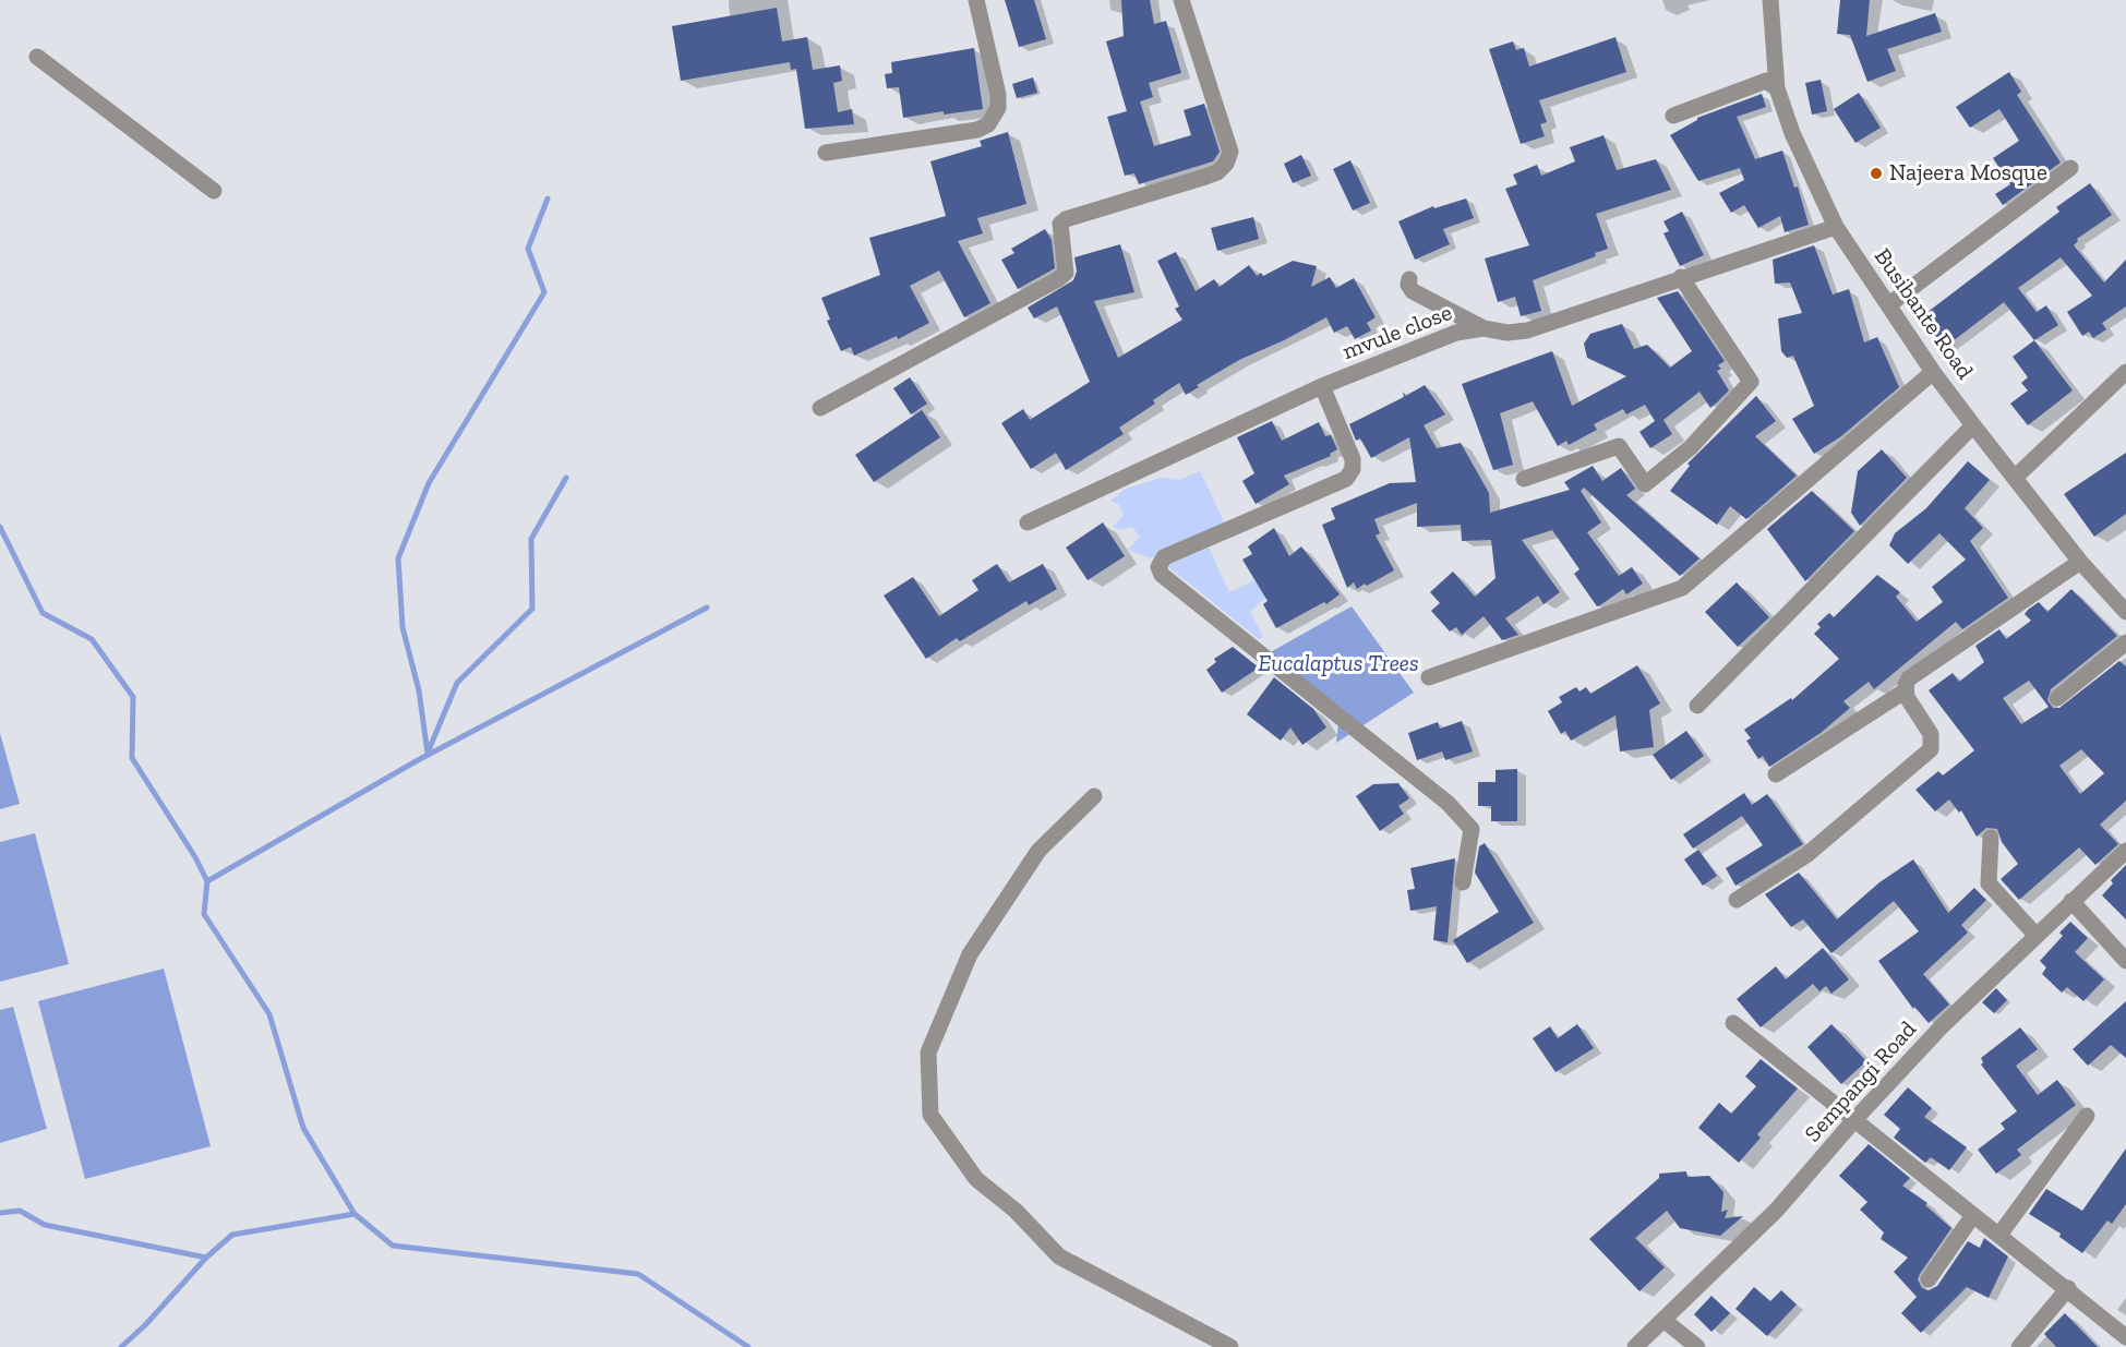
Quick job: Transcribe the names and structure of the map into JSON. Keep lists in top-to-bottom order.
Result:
{
  "streets": {
    "street": ["Busibante Road", "mvule close", "Sempangi Road"]
  },
  "crossings": [
    ["Busibante Road", "mvule close"]
  ],
  "parks": ["Eucalaptus Trees"],
  "places": ["Najeera Mosque"]
}
